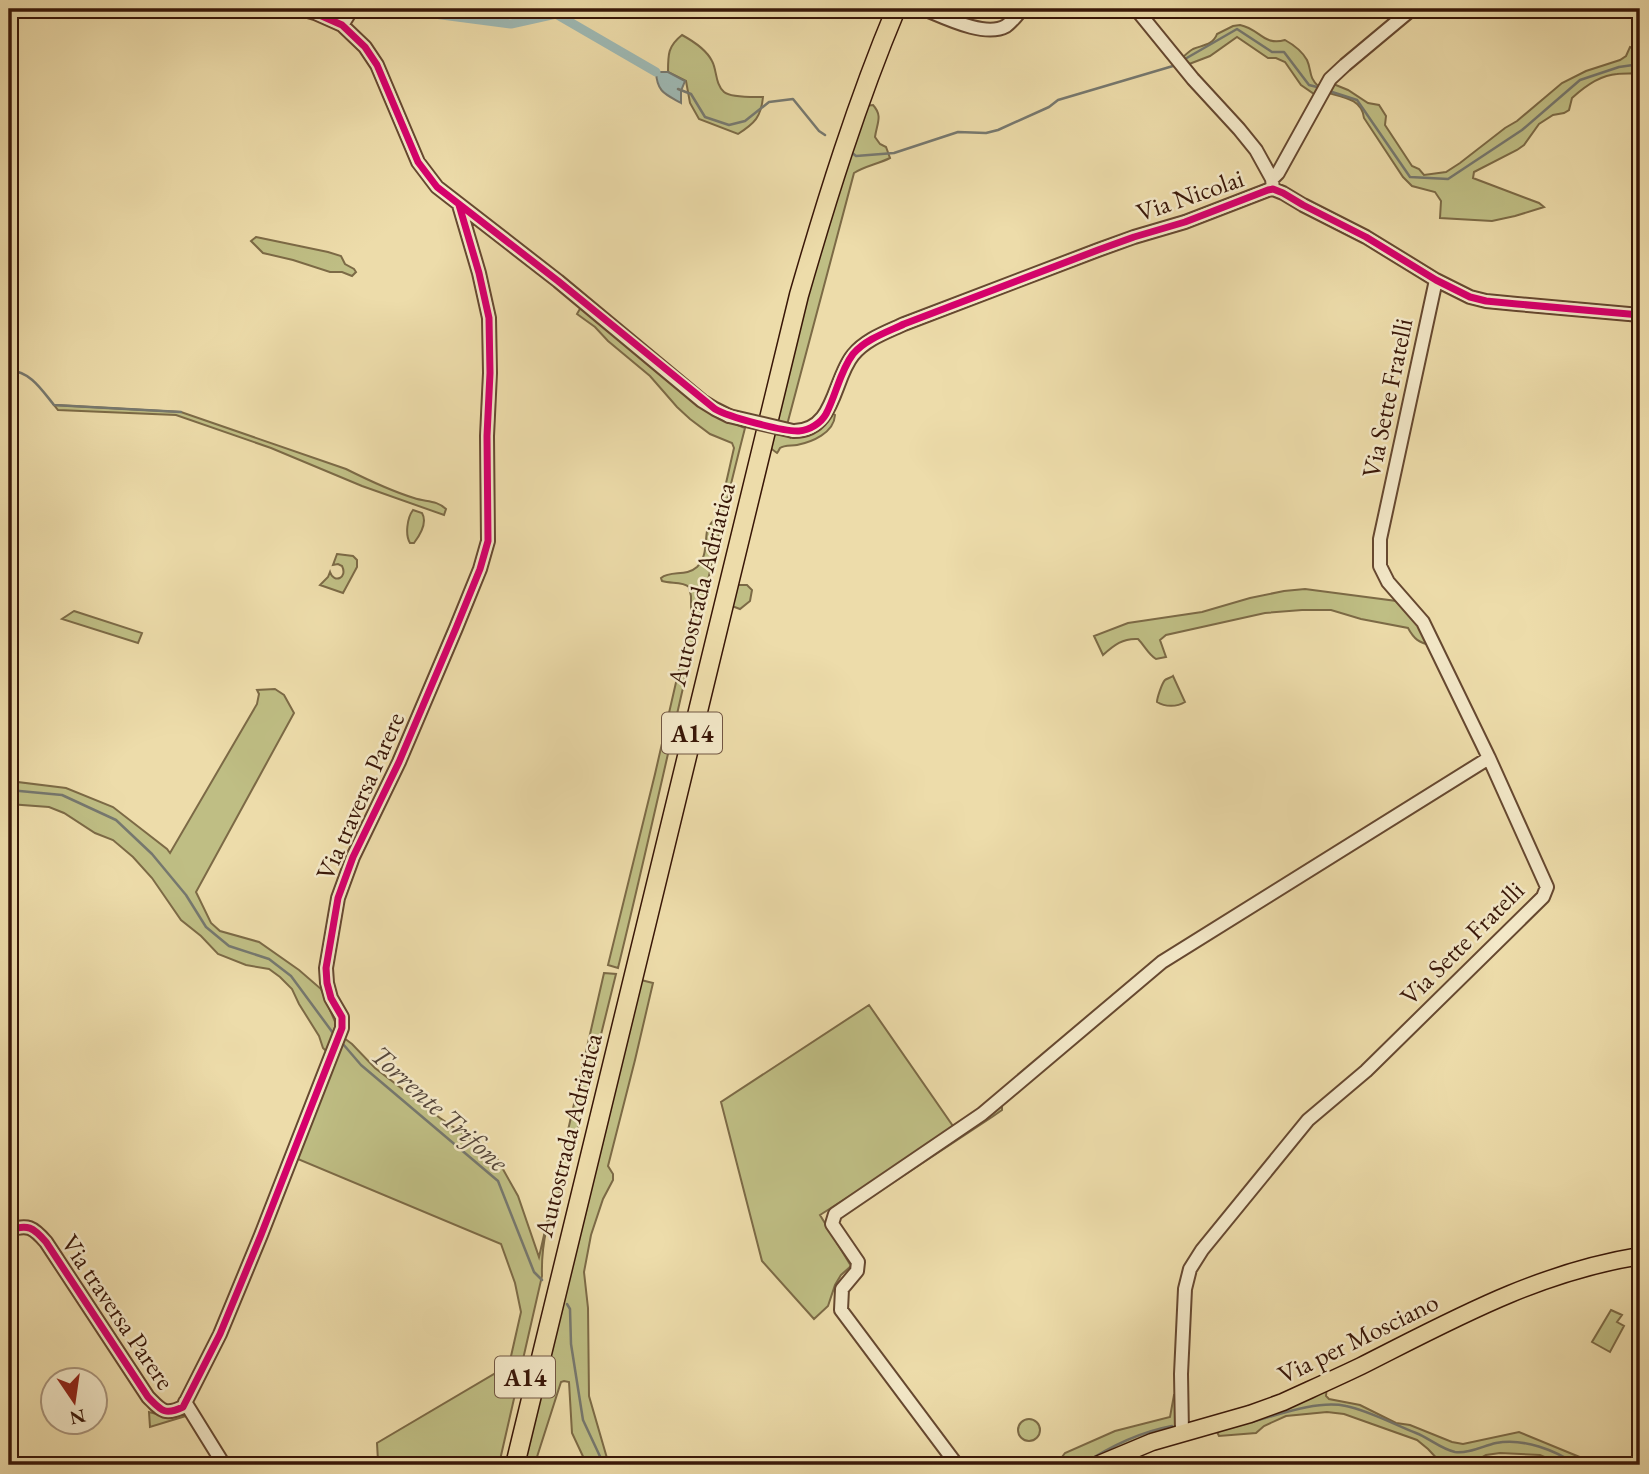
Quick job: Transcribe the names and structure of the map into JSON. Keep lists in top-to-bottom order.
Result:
{
  "streets": {
    "highway": ["Autostrada Adriatica", "A14"],
    "main road": ["Via per Mosciano"],
    "street": ["Via Nicolai", "Via Sette Fratelli", "Via traversa Parere"]
  },
  "crossings": [
    ["Via Nicolai", "Via Sette Fratelli"],
    ["Via Nicolai", "Via traversa Parere"],
    ["Via Sette Fratelli", "Via per Mosciano"]
  ],
  "water": ["Torrente Trifone"],
  "north": "bottom"
}
